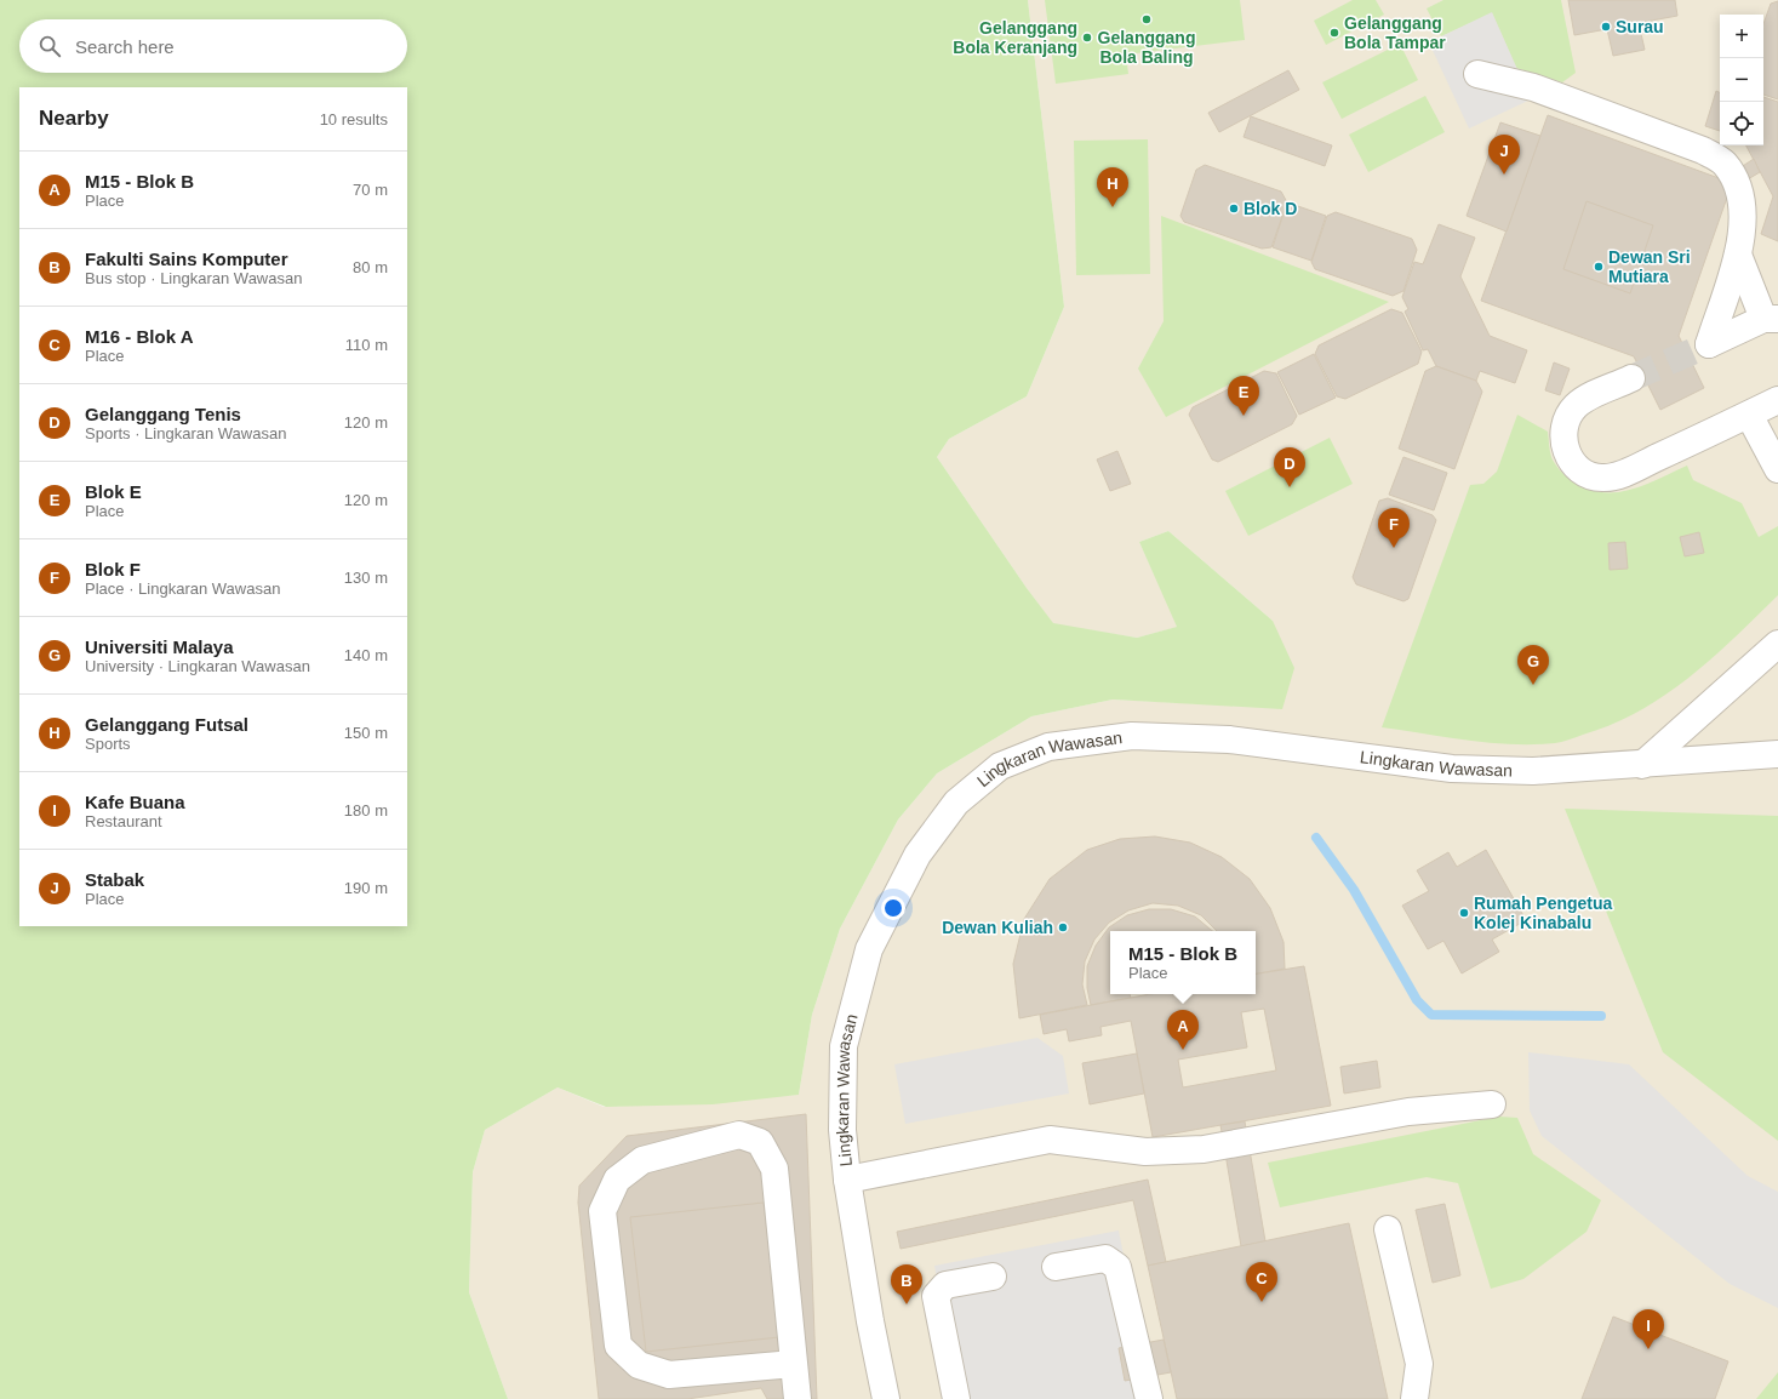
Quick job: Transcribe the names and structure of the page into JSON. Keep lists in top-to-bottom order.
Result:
{
  "streets": {
    "street": ["Lingkaran Wawasan"]
  },
  "places": [
    "Gelanggang Bola Baling",
    "Surau",
    "Gelanggang Bola Tampar",
    "Gelanggang Bola Keranjang",
    "Blok D",
    "Dewan Sri Mutiara",
    "Rumah Pengetua Kolej Kinabalu",
    "Dewan Kuliah"
  ],
  "page": {
    "map_buttons": ["+", "−"],
    "search": "Search here",
    "heading": ["Nearby", "10 results"],
    "pins": [
      "J",
      "H",
      "E",
      "D",
      "F",
      "G",
      "A",
      "C",
      "B",
      "I"
    ],
    "list": [
      {
        "mark": "A",
        "name": "M15 - Blok B",
        "note": "Place",
        "value": "70 m"
      },
      {
        "mark": "B",
        "name": "Fakulti Sains Komputer",
        "note": "Bus stop · Lingkaran Wawasan",
        "value": "80 m"
      },
      {
        "mark": "C",
        "name": "M16 - Blok A",
        "note": "Place",
        "value": "110 m"
      },
      {
        "mark": "D",
        "name": "Gelanggang Tenis",
        "note": "Sports · Lingkaran Wawasan",
        "value": "120 m"
      },
      {
        "mark": "E",
        "name": "Blok E",
        "note": "Place",
        "value": "120 m"
      },
      {
        "mark": "F",
        "name": "Blok F",
        "note": "Place · Lingkaran Wawasan",
        "value": "130 m"
      },
      {
        "mark": "G",
        "name": "Universiti Malaya",
        "note": "University · Lingkaran Wawasan",
        "value": "140 m"
      },
      {
        "mark": "H",
        "name": "Gelanggang Futsal",
        "note": "Sports",
        "value": "150 m"
      },
      {
        "mark": "I",
        "name": "Kafe Buana",
        "note": "Restaurant",
        "value": "180 m"
      },
      {
        "mark": "J",
        "name": "Stabak",
        "note": "Place",
        "value": "190 m"
      }
    ],
    "popup": ["M15 - Blok B", "Place"]
  }
}
